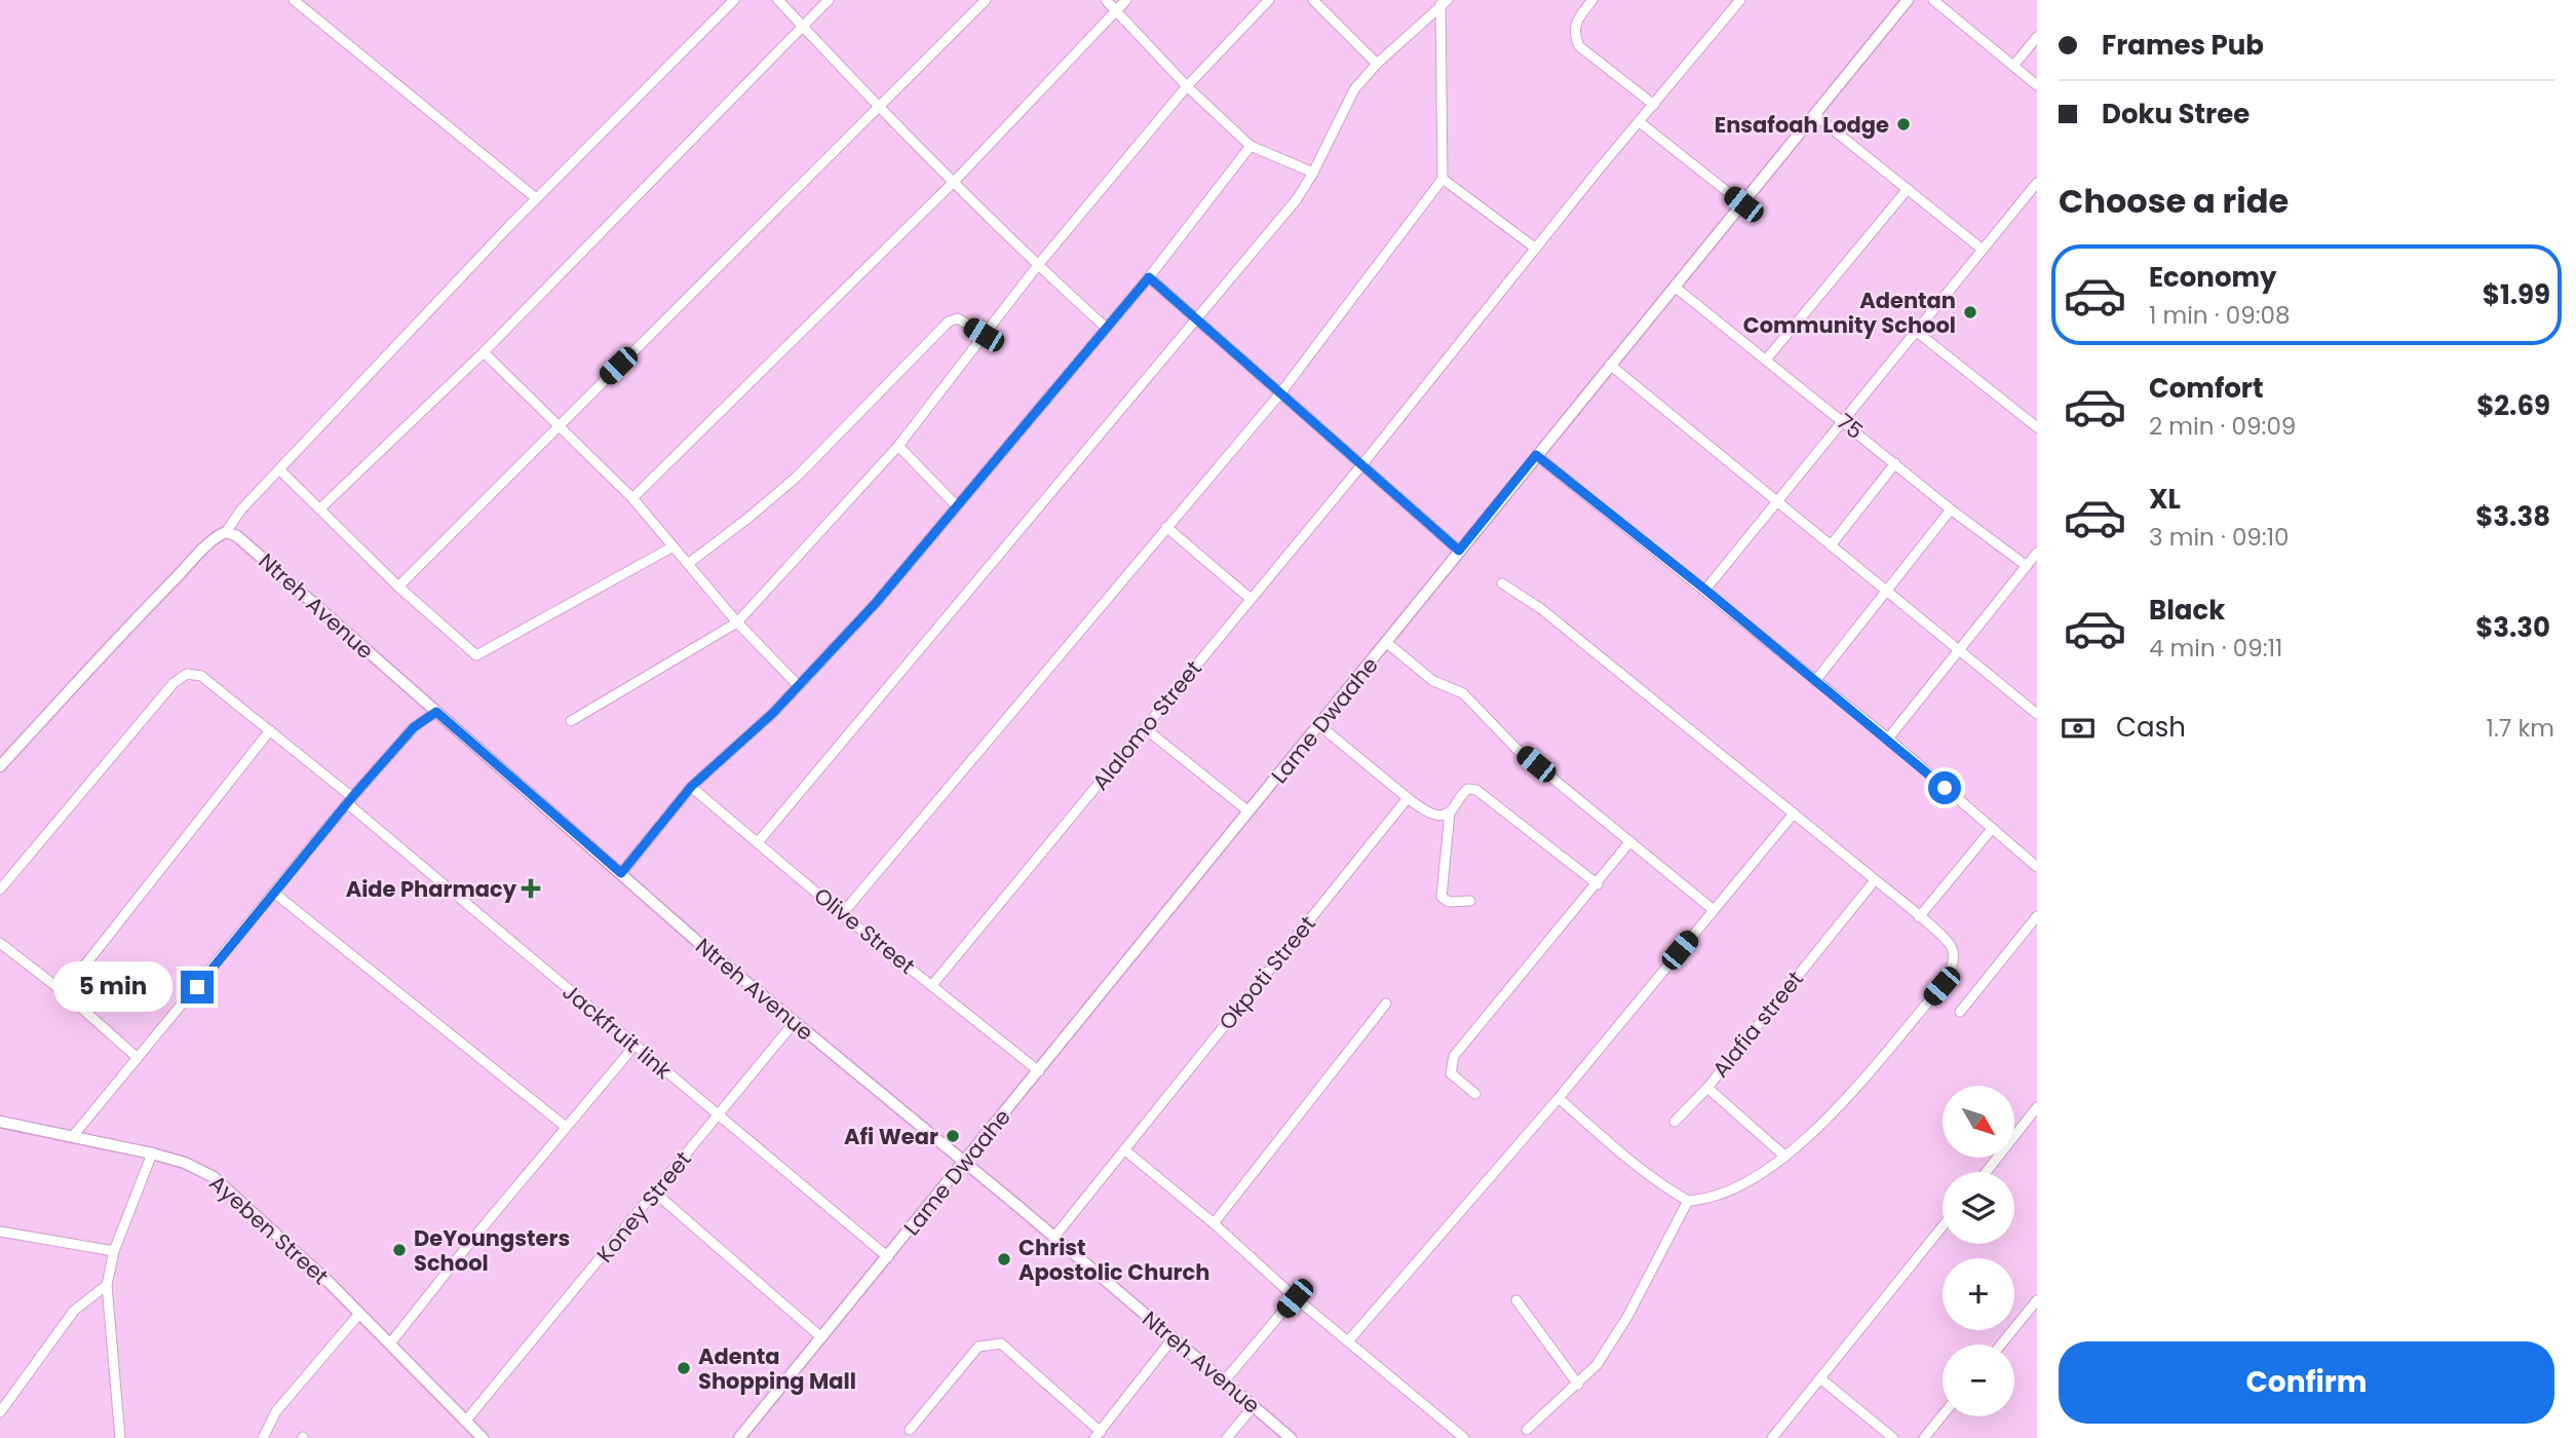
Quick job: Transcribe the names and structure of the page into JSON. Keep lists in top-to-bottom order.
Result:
{
  "streets": {
    "street": [
      "75",
      "Ntreh Avenue",
      "Lame Dwaahe",
      "Alalomo Street",
      "Olive Street",
      "Okpoti Street",
      "Alafia street",
      "Jackfruit link",
      "Koney Street",
      "Ayeben Street"
    ]
  },
  "crossings": [
    ["75", "Lame Dwaahe"],
    ["Ntreh Avenue", "Lame Dwaahe"],
    ["Ntreh Avenue", "Okpoti Street"],
    ["Ntreh Avenue", "Koney Street"],
    ["Lame Dwaahe", "Olive Street"],
    ["Lame Dwaahe", "Jackfruit link"],
    ["Alalomo Street", "Olive Street"],
    ["Jackfruit link", "Koney Street"],
    ["Koney Street", "Ayeben Street"]
  ],
  "places": {
    "other": [
      "Ensafoah Lodge",
      "Adentan Community School",
      "Afi Wear",
      "DeYoungsters School",
      "Christ Apostolic Church",
      "Adenta Shopping Mall"
    ],
    "health": ["Aide Pharmacy"]
  },
  "north": "bottom right",
  "page": {
    "banner": ["Frames Pub", "Doku Stree"],
    "heading": "Choose a ride",
    "list": [
      {
        "name": "Economy",
        "note": "1 min · 09:08",
        "value": "$1.99"
      },
      {
        "name": "Comfort",
        "note": "2 min · 09:09",
        "value": "$2.69"
      },
      {
        "name": "XL",
        "note": "3 min · 09:10",
        "value": "$3.38"
      },
      {
        "name": "Black",
        "note": "4 min · 09:11",
        "value": "$3.30"
      }
    ],
    "pay": ["Cash", "1.7 km"],
    "bubble": "5 min",
    "map_buttons": ["+", "−"],
    "buttons": "Confirm"
  }
}
